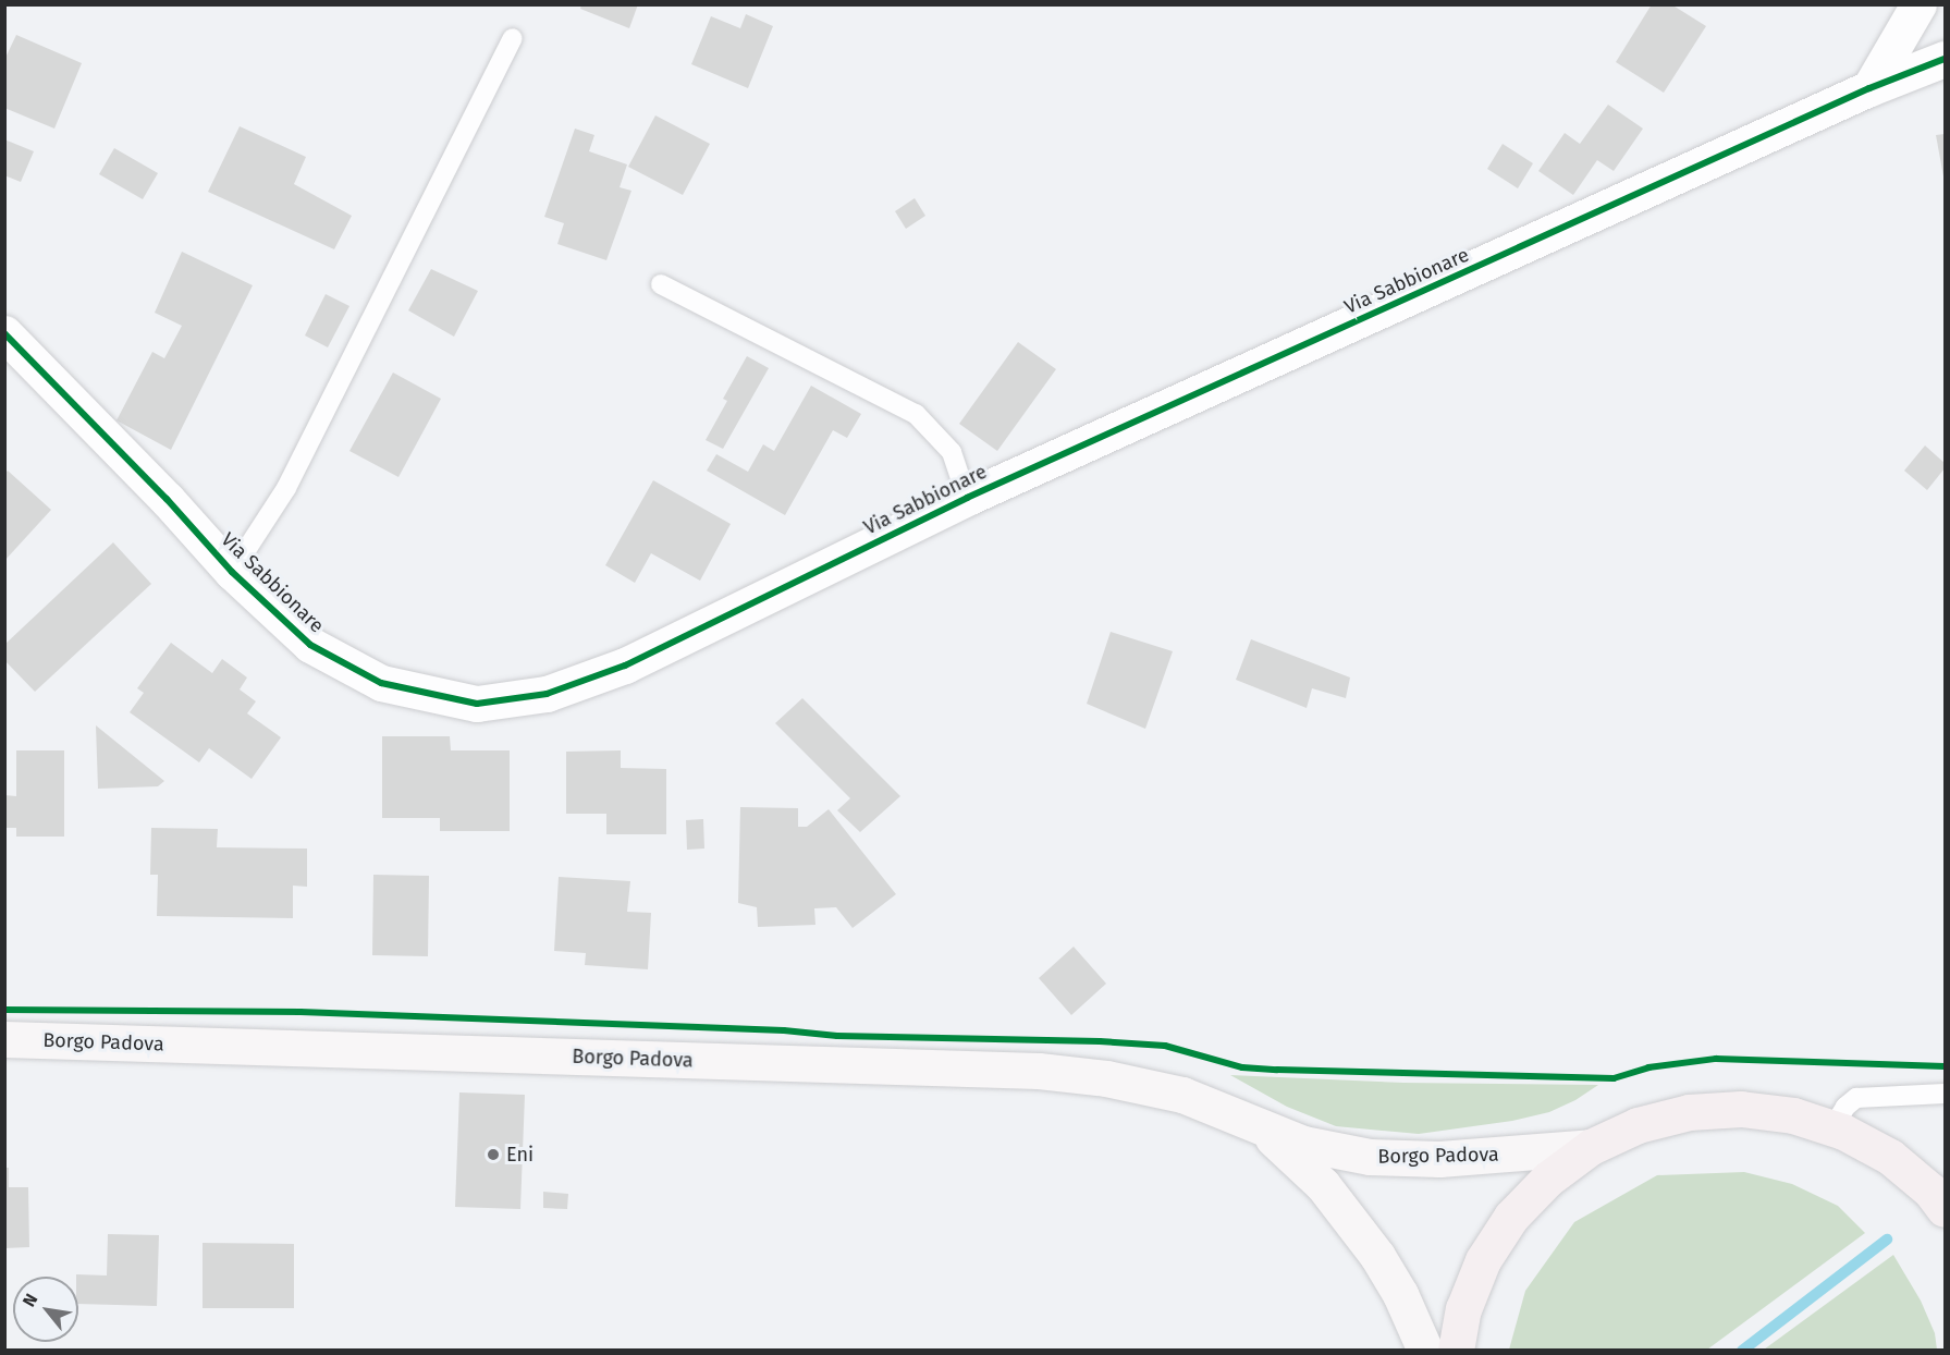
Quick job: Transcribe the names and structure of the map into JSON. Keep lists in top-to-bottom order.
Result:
{
  "streets": {
    "main road": ["Borgo Padova"],
    "street": ["Via Sabbionare"]
  },
  "places": ["Eni"],
  "north": "top left"
}
